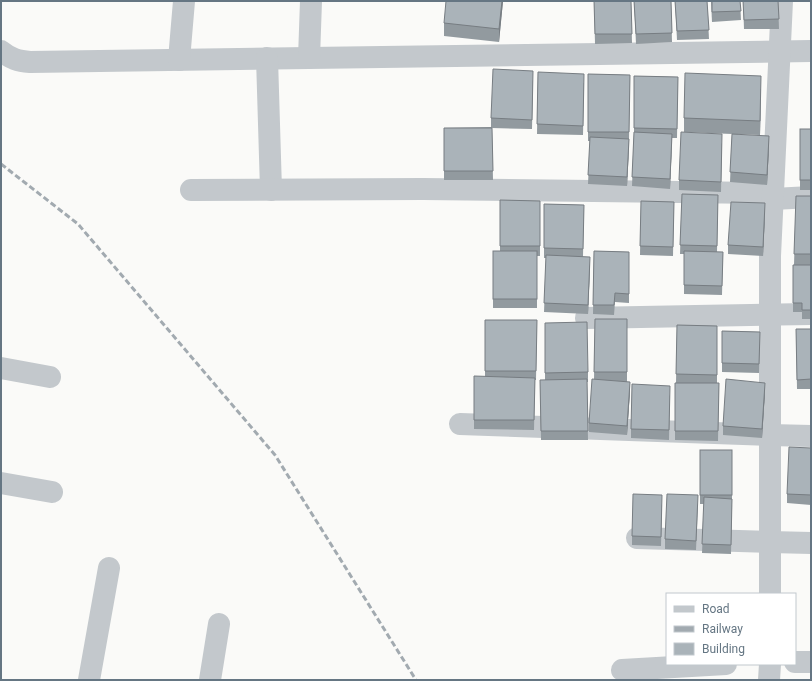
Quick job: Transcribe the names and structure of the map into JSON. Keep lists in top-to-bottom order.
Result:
{
  "legend": ["Road", "Railway", "Building"]
}
